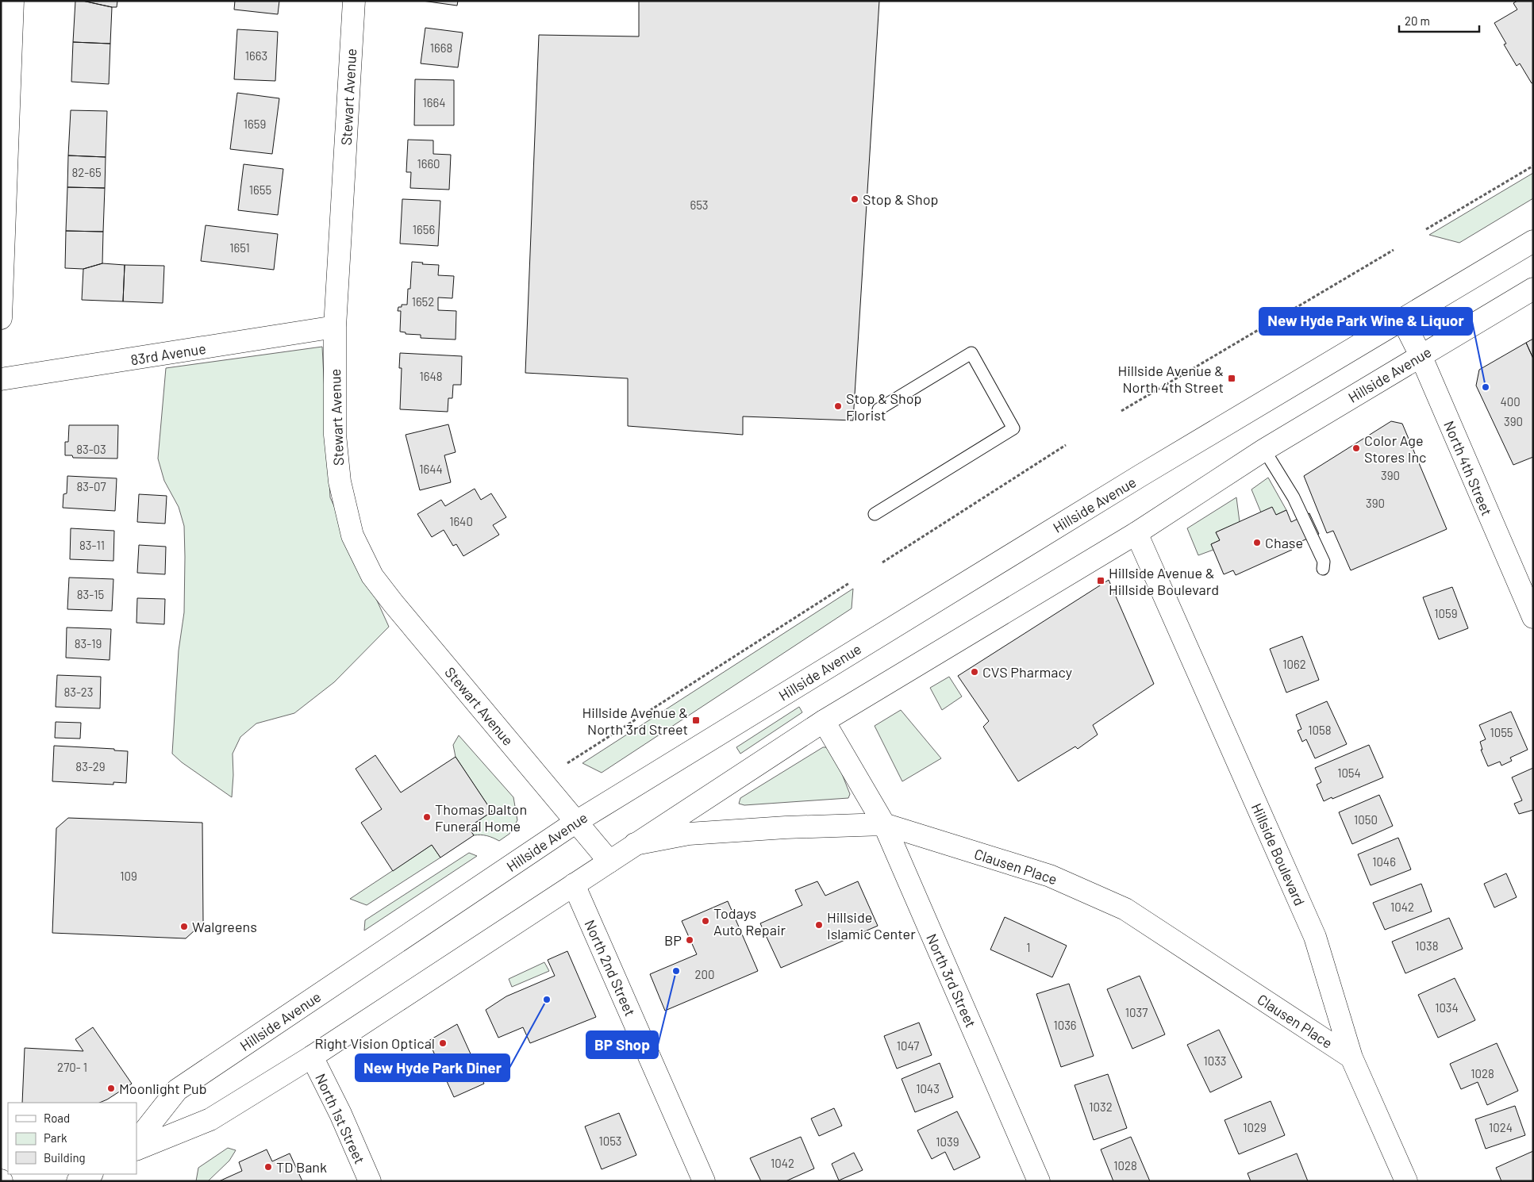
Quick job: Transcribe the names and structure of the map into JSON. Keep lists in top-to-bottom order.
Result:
{
  "streets": {
    "street": [
      "Stewart Avenue",
      "83rd Avenue",
      "Hillside Avenue",
      "North 4th Street",
      "Hillside Boulevard",
      "Clausen Place",
      "North 2nd Street",
      "North 3rd Street",
      "North 1st Street"
    ]
  },
  "crossings": [
    ["Stewart Avenue", "83rd Avenue"],
    ["Stewart Avenue", "Hillside Avenue"],
    ["Hillside Avenue", "North 4th Street"],
    ["Hillside Avenue", "Hillside Boulevard"],
    ["Hillside Avenue", "Clausen Place"],
    ["Hillside Avenue", "North 2nd Street"],
    ["Hillside Avenue", "North 3rd Street"],
    ["Hillside Avenue", "North 1st Street"],
    ["Hillside Boulevard", "Clausen Place"],
    ["Clausen Place", "North 3rd Street"]
  ],
  "places": {
    "other": [
      "Stop & Shop",
      "New Hyde Park Wine & Liquor",
      "Stop & Shop Florist",
      "Color Age Stores Inc",
      "Chase",
      "CVS Pharmacy",
      "Thomas Dalton Funeral Home",
      "Todays Auto Repair",
      "Hillside Islamic Center",
      "Walgreens",
      "BP",
      "BP Shop",
      "New Hyde Park Diner",
      "Right Vision Optical",
      "Moonlight Pub",
      "TD Bank"
    ],
    "transit": ["Hillside Avenue & North 4th Street", "Hillside Avenue & Hillside Boulevard", "Hillside Avenue & North 3rd Street"]
  },
  "house_numbers": [
    "1668",
    "1663",
    "1664",
    "1659",
    "1660",
    "82-65",
    "1655",
    "653",
    "1656",
    "1651",
    "1652",
    "1648",
    "400",
    "390",
    "83-03",
    "1644",
    "390",
    "83-07",
    "390",
    "1640",
    "83-11",
    "83-15",
    "1059",
    "83-19",
    "1062",
    "83-23",
    "1058",
    "1055",
    "83-29",
    "1054",
    "1050",
    "1046",
    "109",
    "1042",
    "1038",
    "1",
    "200",
    "1034",
    "1037",
    "1036",
    "1047",
    "1033",
    "270- 1",
    "1028",
    "1043",
    "1032",
    "1029",
    "1024",
    "1053",
    "1039",
    "1042",
    "1028"
  ],
  "legend": ["Road", "Park", "Building"],
  "scale_bar": "20 m"
}
